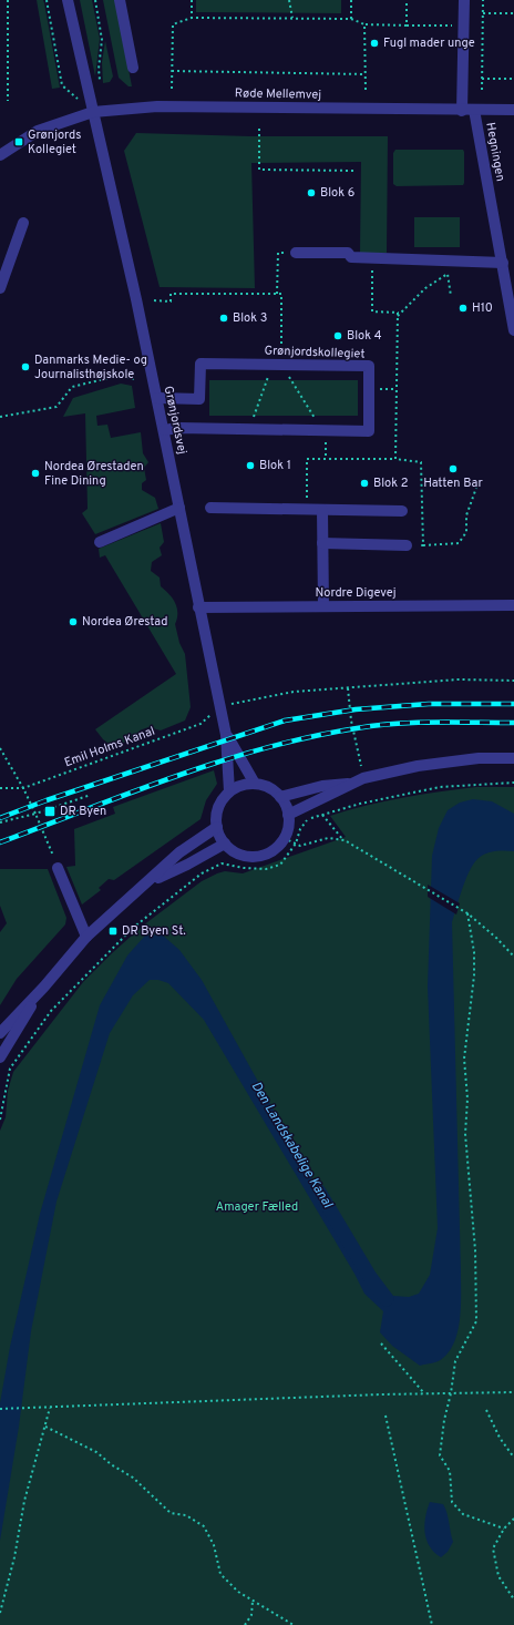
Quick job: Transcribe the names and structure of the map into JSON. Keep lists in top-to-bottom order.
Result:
{
  "streets": {
    "street": [
      "Røde Mellemvej",
      "Hegningen",
      "Grønjordskollegiet",
      "Grønjordsvej",
      "Nordre Digevej"
    ],
    "path": ["Emil Holms Kanal"]
  },
  "crossings": [
    ["Røde Mellemvej", "Hegningen"],
    ["Røde Mellemvej", "Grønjordsvej"],
    ["Grønjordskollegiet", "Grønjordsvej"],
    ["Grønjordsvej", "Nordre Digevej"],
    ["Grønjordsvej", "Emil Holms Kanal"]
  ],
  "water": ["Den Landskabelige Kanal"],
  "parks": ["Amager Fælled"],
  "places": {
    "other": [
      "Fugl mader unge",
      "Blok 6",
      "H10",
      "Blok 3",
      "Blok 4",
      "Danmarks Medie- og Journalisthøjskole",
      "Blok 1",
      "Hatten Bar",
      "Nordea Ørestaden Fine Dining",
      "Blok 2",
      "Nordea Ørestad"
    ],
    "transit": ["Grønjords Kollegiet", "DR Byen", "DR Byen St."]
  }
}
